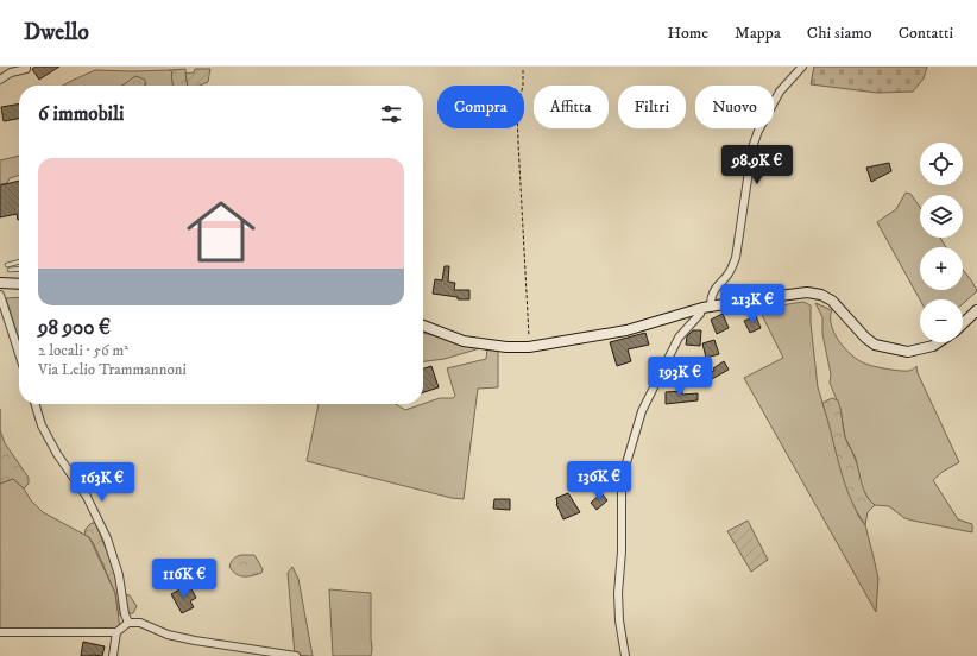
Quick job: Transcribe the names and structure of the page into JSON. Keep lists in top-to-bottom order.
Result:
{
  "page": {
    "header": "Dwello",
    "nav": [
      "Home",
      "Mappa",
      "Chi siamo",
      "Contatti"
    ],
    "chip": [
      "Compra",
      "Affitta",
      "Filtri",
      "Nuovo"
    ],
    "heading": "6 immobili",
    "map_buttons": ["+", "−"],
    "list": [
      {
        "name": "98 900 €",
        "note": "2 locali · 56 m² · Via Lelio Trammannoni"
      }
    ],
    "price": [
      "98.9K €",
      "213K €",
      "193K €",
      "136K €",
      "163K €",
      "116K €"
    ]
  }
}
